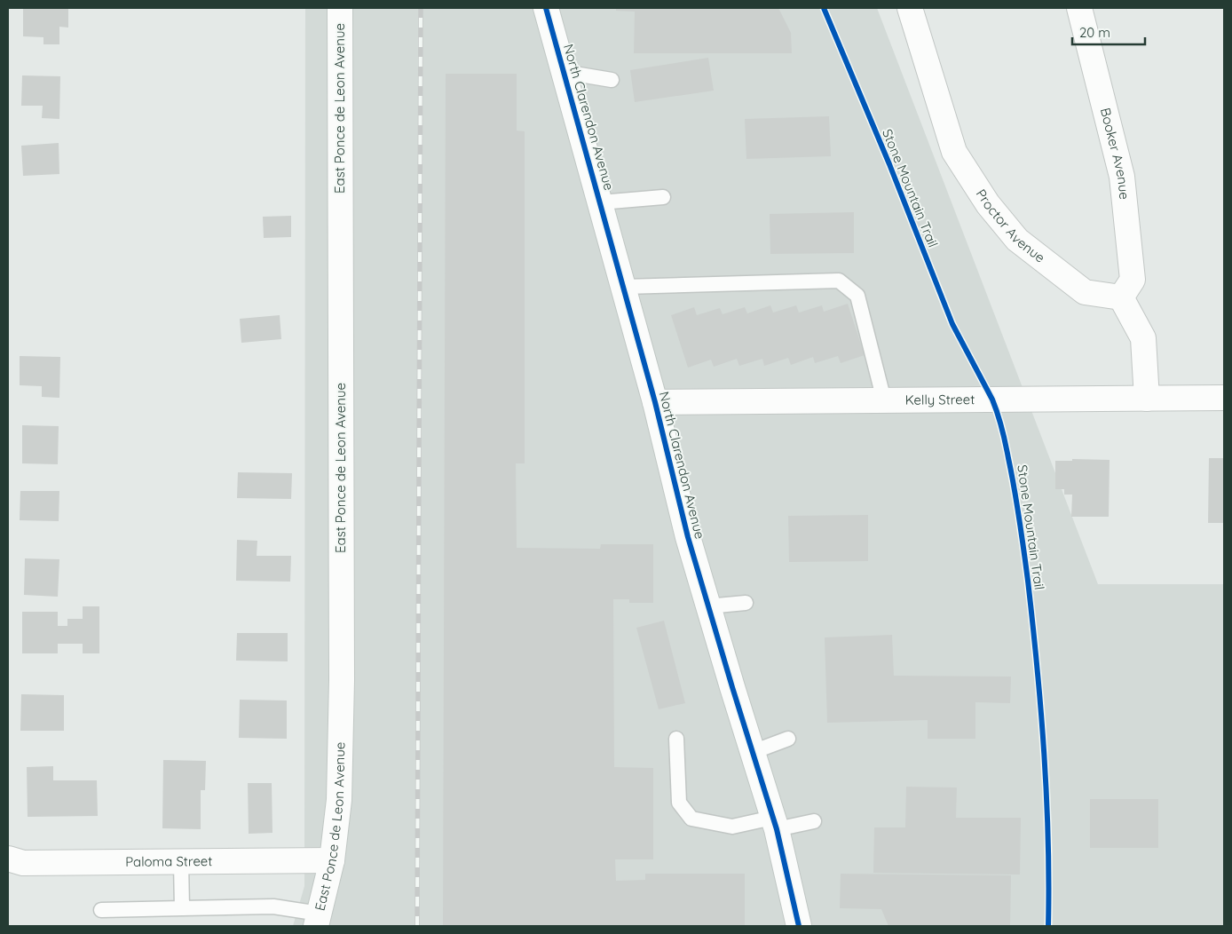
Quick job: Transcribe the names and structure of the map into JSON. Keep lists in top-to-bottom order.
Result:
{
  "streets": {
    "street": [
      "East Ponce de Leon Avenue",
      "North Clarendon Avenue",
      "Booker Avenue",
      "Proctor Avenue",
      "Kelly Street",
      "Paloma Street"
    ],
    "cycle path": ["Stone Mountain Trail"]
  },
  "crossings": [
    ["East Ponce de Leon Avenue", "Paloma Street"],
    ["North Clarendon Avenue", "Kelly Street"],
    ["Booker Avenue", "Proctor Avenue"]
  ],
  "scale_bar": "20 m"
}
